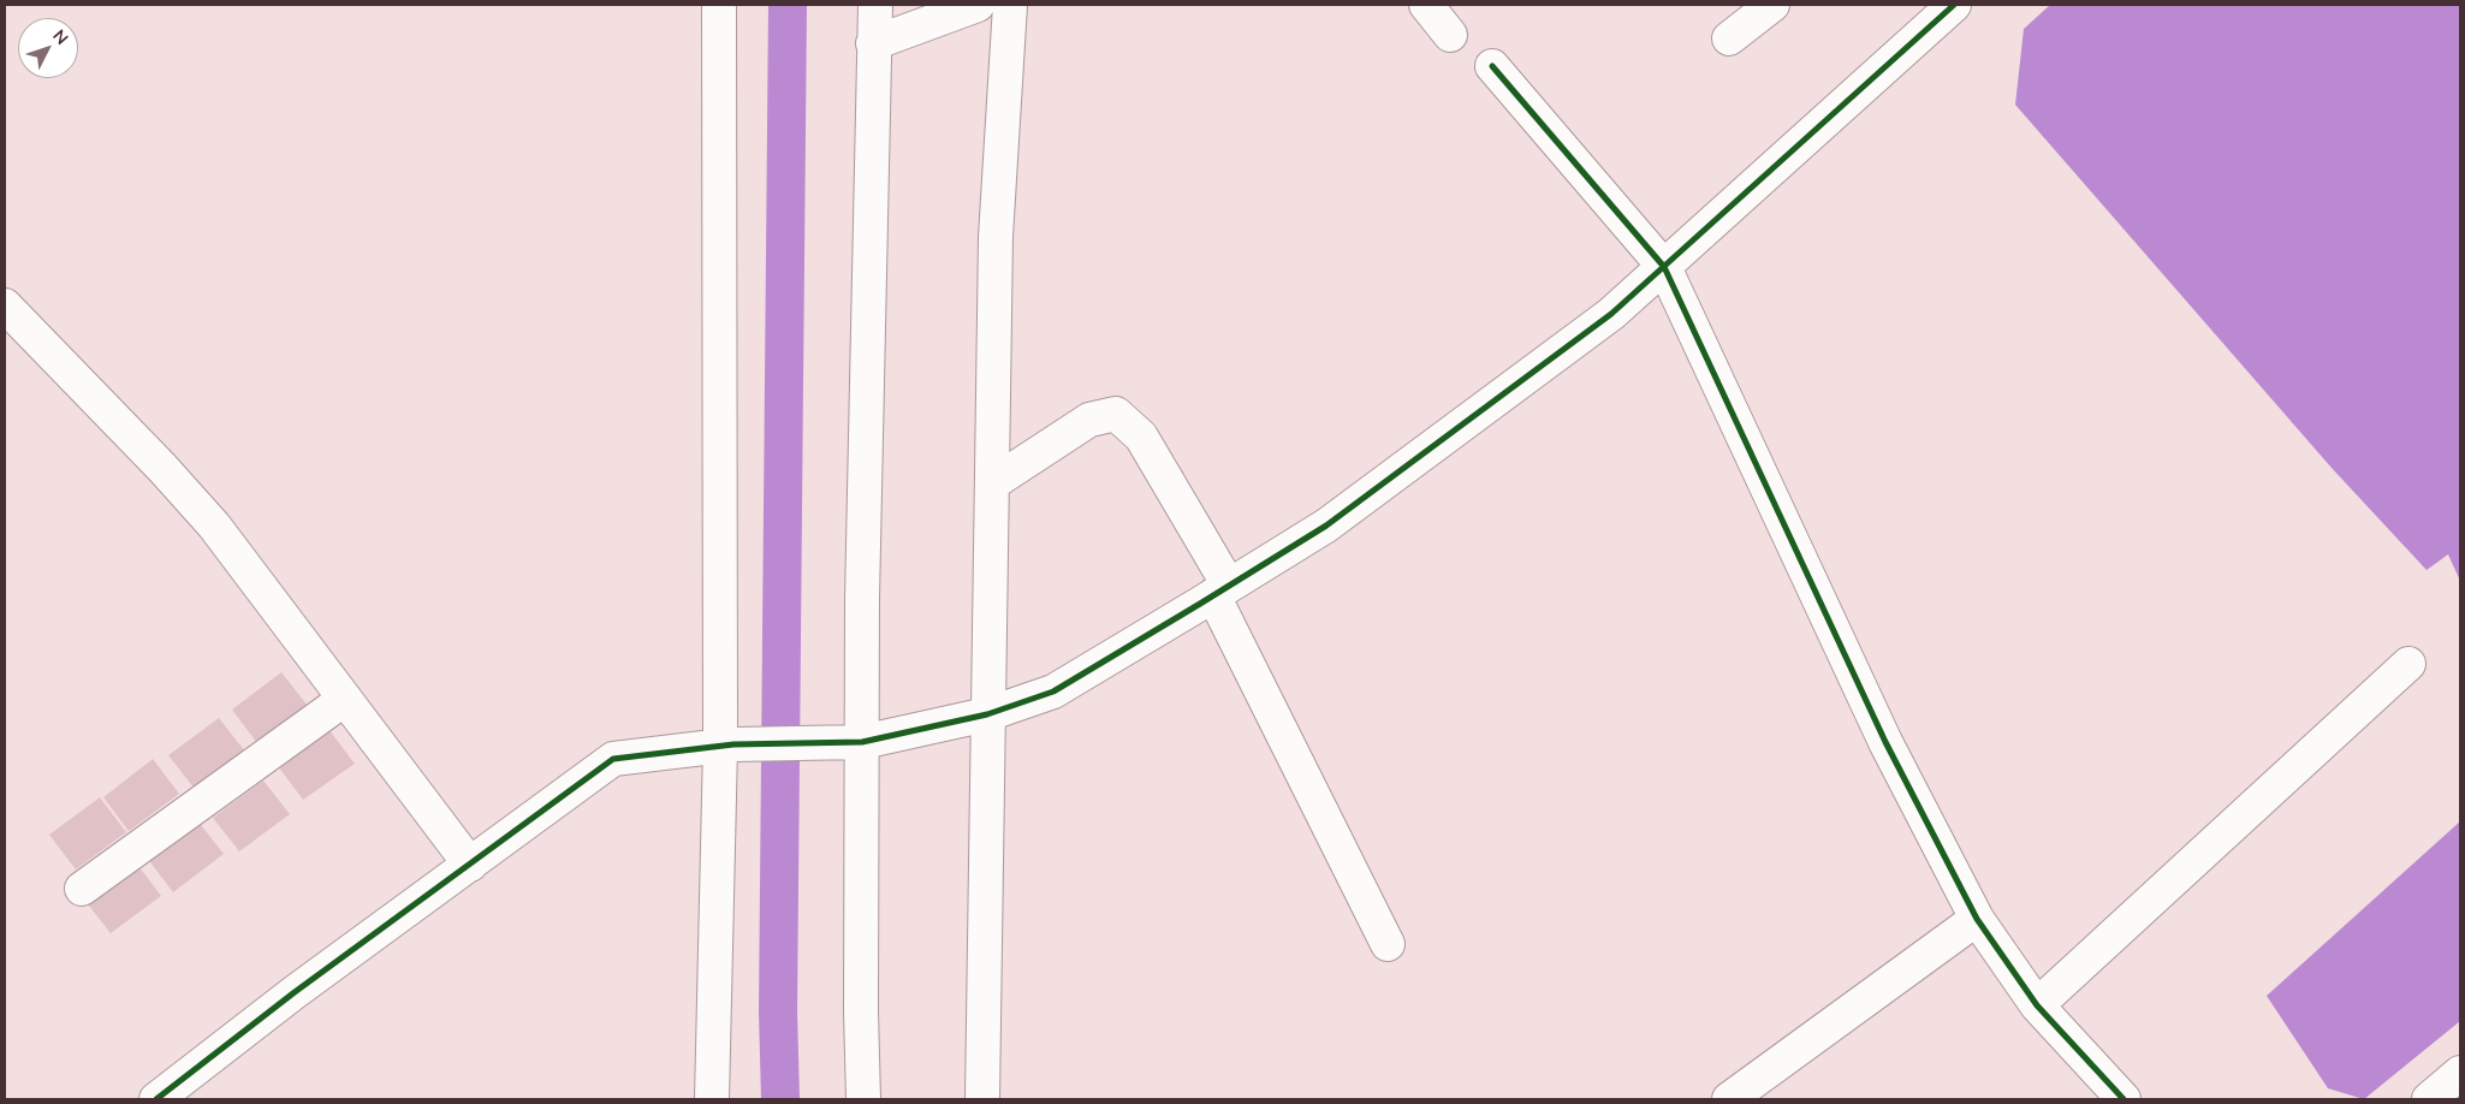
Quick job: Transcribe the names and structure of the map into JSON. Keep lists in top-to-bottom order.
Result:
{
  "north": "top right"
}
